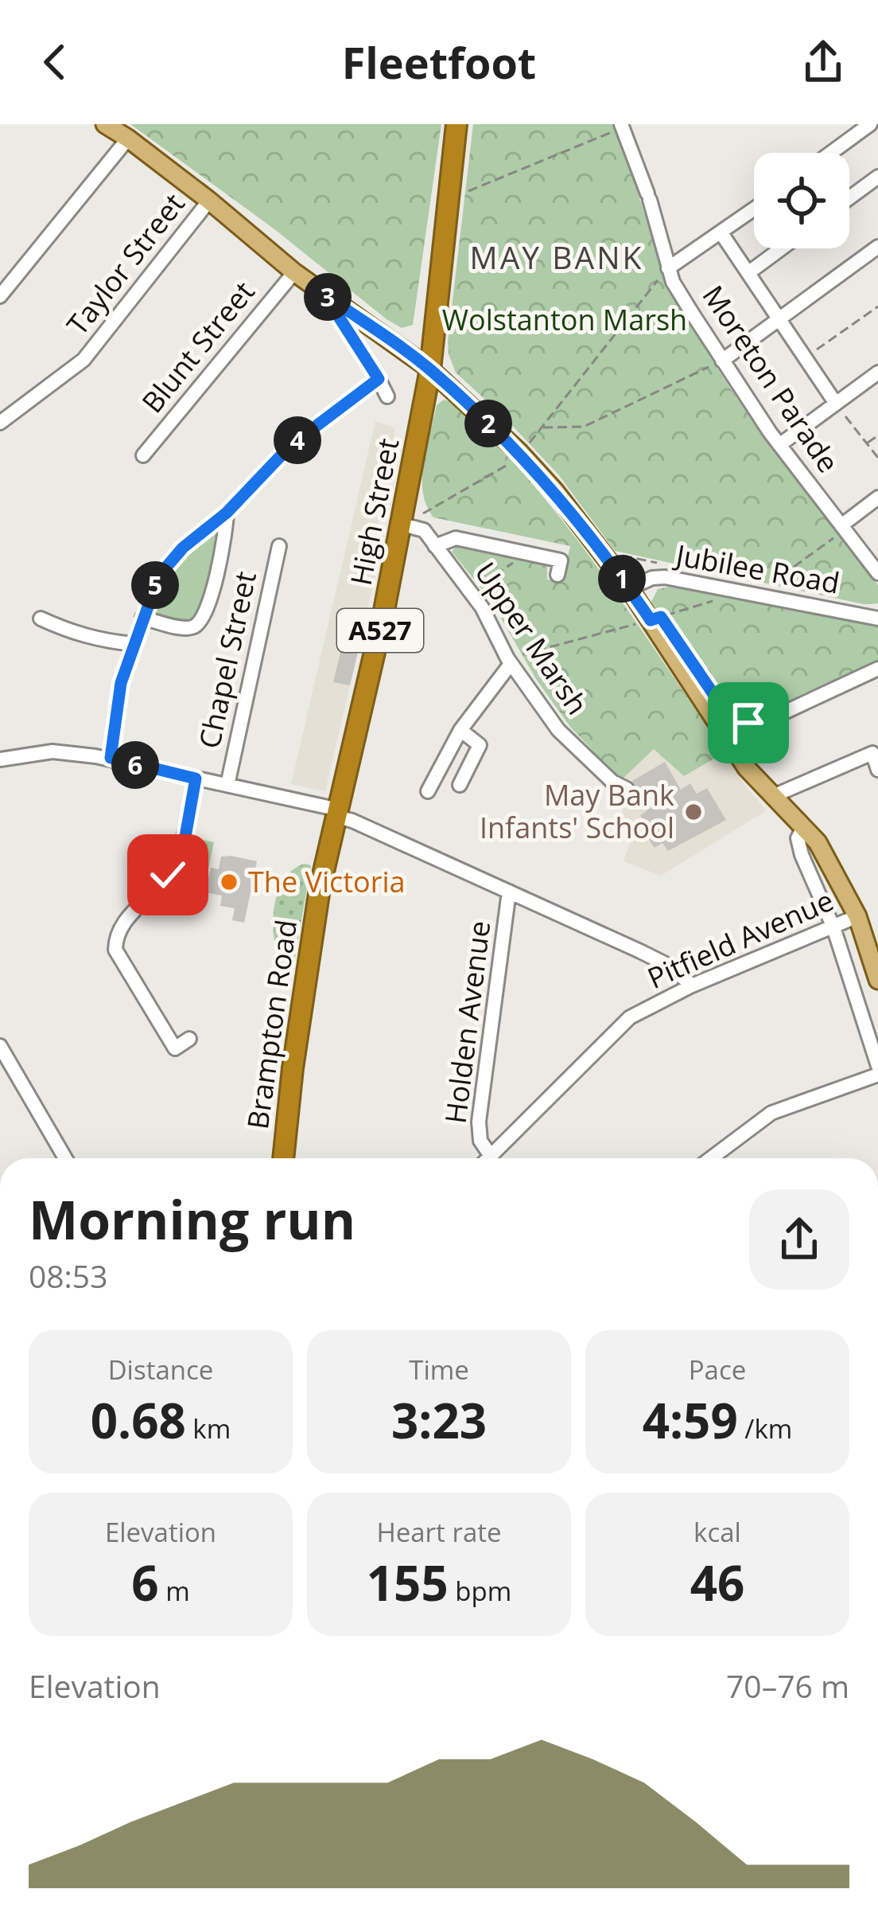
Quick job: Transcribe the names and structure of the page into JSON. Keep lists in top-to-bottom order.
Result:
{
  "streets": {
    "highway": ["High Street", "A527", "Brampton Road"],
    "street": [
      "Taylor Street",
      "Blunt Street",
      "Moreton Parade",
      "Jubilee Road",
      "Upper Marsh",
      "Chapel Street",
      "Pitfield Avenue",
      "Holden Avenue"
    ]
  },
  "crossings": [
    ["High Street", "A527"],
    ["High Street", "Upper Marsh"],
    ["High Street", "Brampton Road"],
    ["Pitfield Avenue", "Holden Avenue"]
  ],
  "districts": ["MAY BANK"],
  "parks": ["Wolstanton Marsh"],
  "places": ["May Bank Infants' School", "The Victoria"],
  "page": {
    "header": "Fleetfoot",
    "pins": [
      "3",
      "2",
      "4",
      "1",
      "5",
      "6"
    ],
    "heading": ["Morning run", "08:53"],
    "stats": [
      ["Distance", "0.68 km"],
      ["Time", "3:23"],
      ["Pace", "4:59 /km"],
      ["Elevation", "6 m"],
      ["Heart rate", "155 bpm"],
      ["kcal", "46"]
    ],
    "chart": ["Elevation", "70–76 m"]
  }
}
